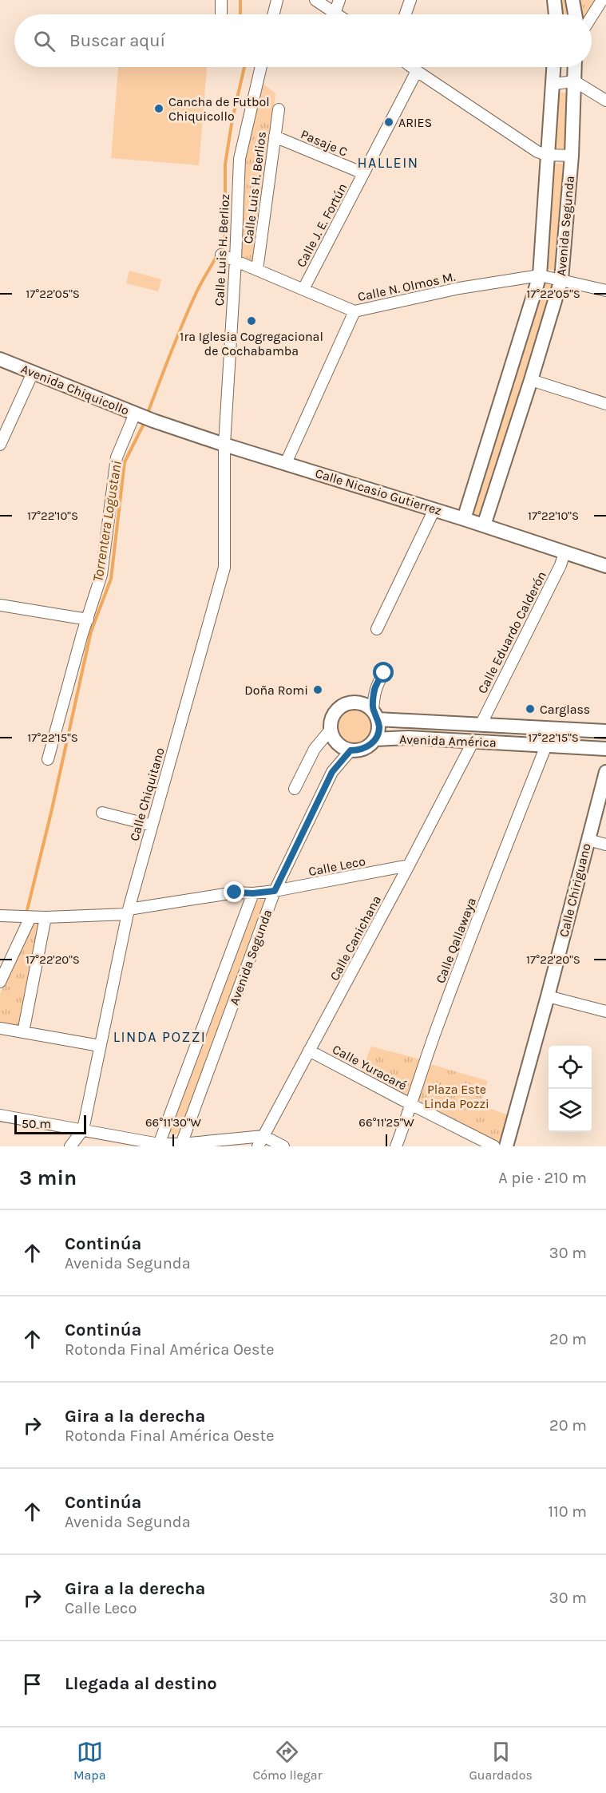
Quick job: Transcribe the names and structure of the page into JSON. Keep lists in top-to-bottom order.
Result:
{
  "streets": {
    "main road": [
      "Avenida Segunda",
      "Avenida Chiquicollo",
      "Calle Nicasio Gutierrez",
      "Avenida América",
      "Calle Chiriguano"
    ],
    "street": [
      "Pasaje C",
      "Calle Luis H. Berlios",
      "Calle J. E. Fortún",
      "Calle Luis H. Berlioz",
      "Calle N. Olmos M.",
      "Calle Eduardo Calderón",
      "Calle Chiquitano",
      "Calle Leco",
      "Calle Canichana",
      "Calle Qallawaya",
      "Calle Yuracaré"
    ]
  },
  "crossings": [
    ["Pasaje C", "Calle Luis H. Berlios"],
    ["Pasaje C", "Calle J. E. Fortún"],
    ["Calle Luis H. Berlios", "Calle N. Olmos M."],
    ["Calle J. E. Fortún", "Calle N. Olmos M."],
    ["Avenida Segunda", "Calle N. Olmos M."],
    ["Avenida Segunda", "Calle Nicasio Gutierrez"],
    ["Avenida Segunda", "Avenida América"],
    ["Avenida Segunda", "Calle Leco"],
    ["Calle Luis H. Berlioz", "Calle N. Olmos M."],
    ["Calle Luis H. Berlioz", "Calle Nicasio Gutierrez"],
    ["Calle Luis H. Berlioz", "Calle Chiquitano"],
    ["Avenida Chiquicollo", "Calle Nicasio Gutierrez"],
    ["Calle Nicasio Gutierrez", "Calle Eduardo Calderón"],
    ["Calle Nicasio Gutierrez", "Calle Chiquitano"],
    ["Calle Eduardo Calderón", "Avenida América"],
    ["Avenida América", "Calle Canichana"],
    ["Avenida América", "Calle Qallawaya"],
    ["Calle Chiquitano", "Calle Leco"],
    ["Calle Leco", "Calle Canichana"],
    ["Calle Canichana", "Calle Yuracaré"],
    ["Calle Qallawaya", "Calle Yuracaré"]
  ],
  "districts": ["HALLEIN", "LINDA POZZI"],
  "water": ["Torrentera Logustani"],
  "parks": ["Plaza Este Linda Pozzi"],
  "places": [
    "Cancha de Futbol Chiquicollo",
    "ARIES",
    "1ra Iglesia Cogregacional de Cochabamba",
    "Doña Romi",
    "Carglass"
  ],
  "scale_bar": "50 m",
  "page": {
    "search": "Buscar aquí",
    "scale": "50 m",
    "heading": ["3 min", "A pie · 210 m"],
    "list": [
      ["Continúa", "Avenida Segunda", "30 m"],
      ["Continúa", "Rotonda Final América Oeste", "20 m"],
      ["Gira a la derecha", "Rotonda Final América Oeste", "20 m"],
      ["Continúa", "Avenida Segunda", "110 m"],
      ["Gira a la derecha", "Calle Leco", "30 m"],
      "Llegada al destino"
    ],
    "nav": ["Mapa", "Cómo llegar", "Guardados"]
  },
  "coordinates": [
    "17°22'05\"S",
    "17°22'10\"S",
    "17°22'15\"S",
    "17°22'20\"S",
    "66°11'30\"W",
    "66°11'25\"W"
  ]
}
